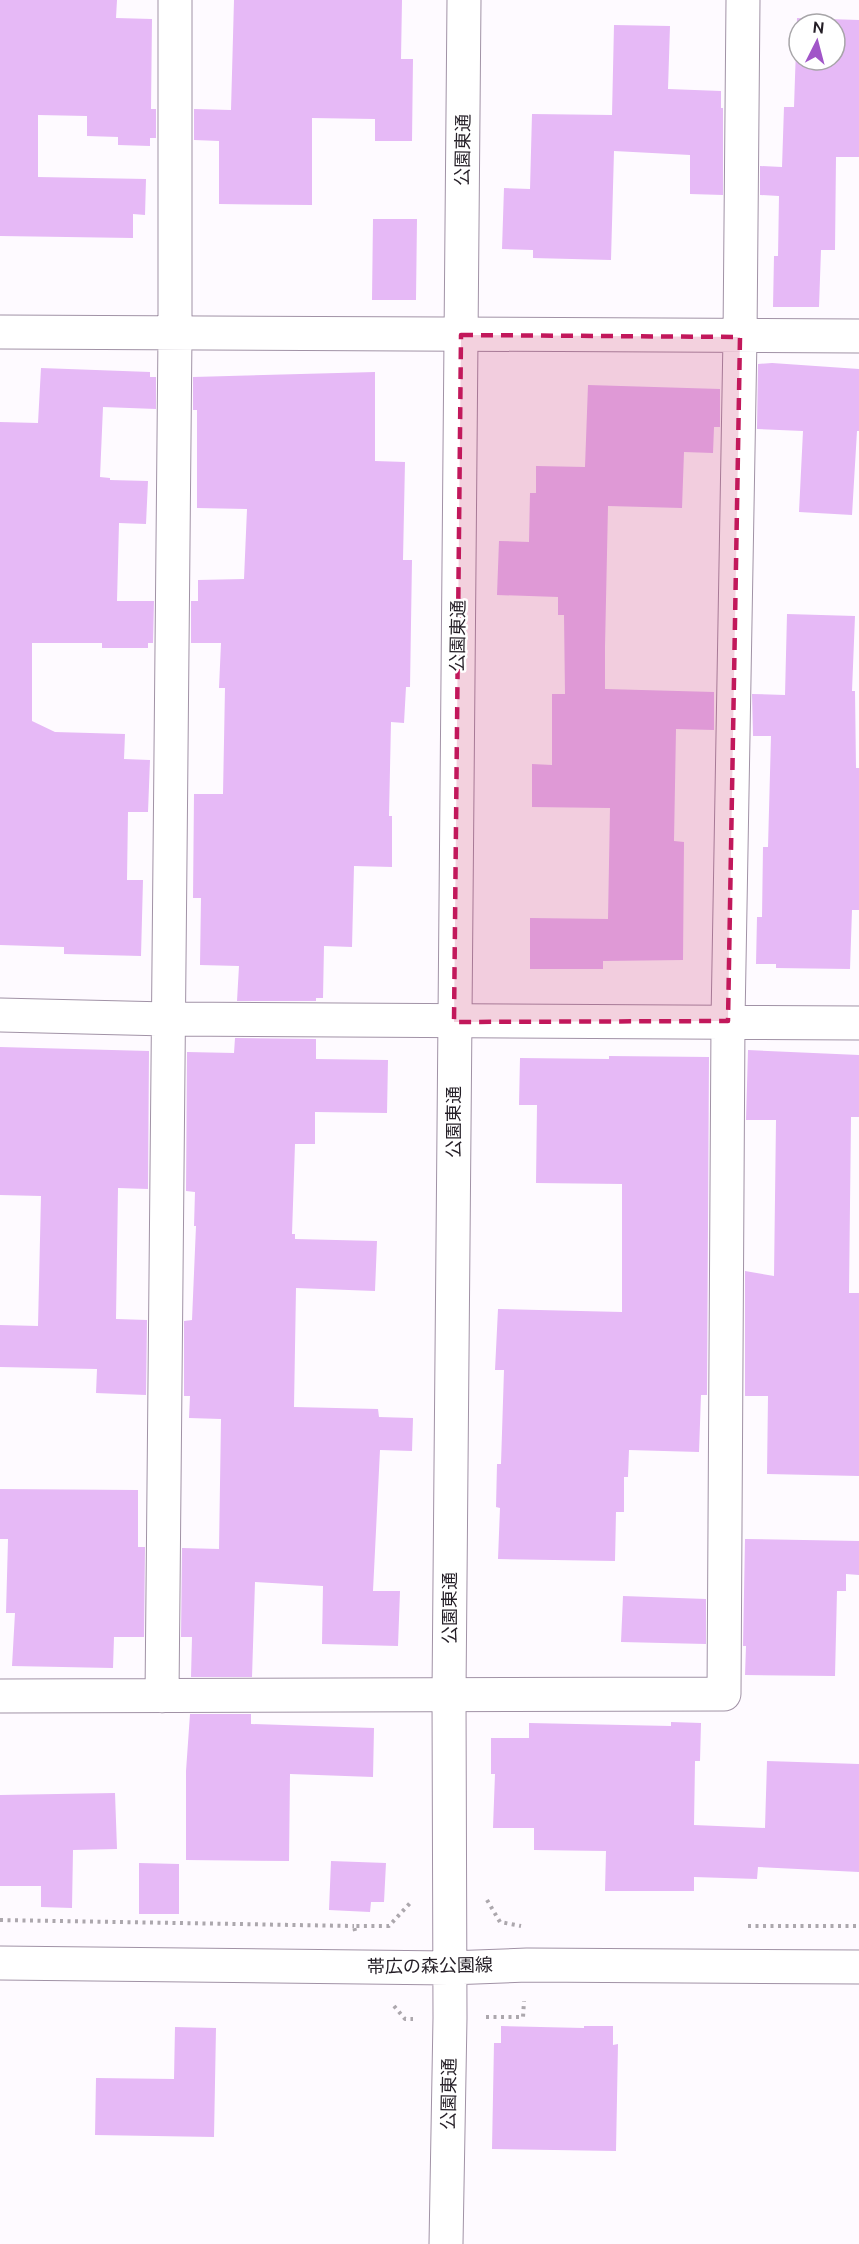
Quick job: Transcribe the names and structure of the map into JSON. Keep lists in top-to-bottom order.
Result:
{
  "streets": {
    "street": ["公園東通", "帯広の森公園線"]
  },
  "crossings": [
    ["公園東通", "帯広の森公園線"]
  ],
  "north": "top"
}
